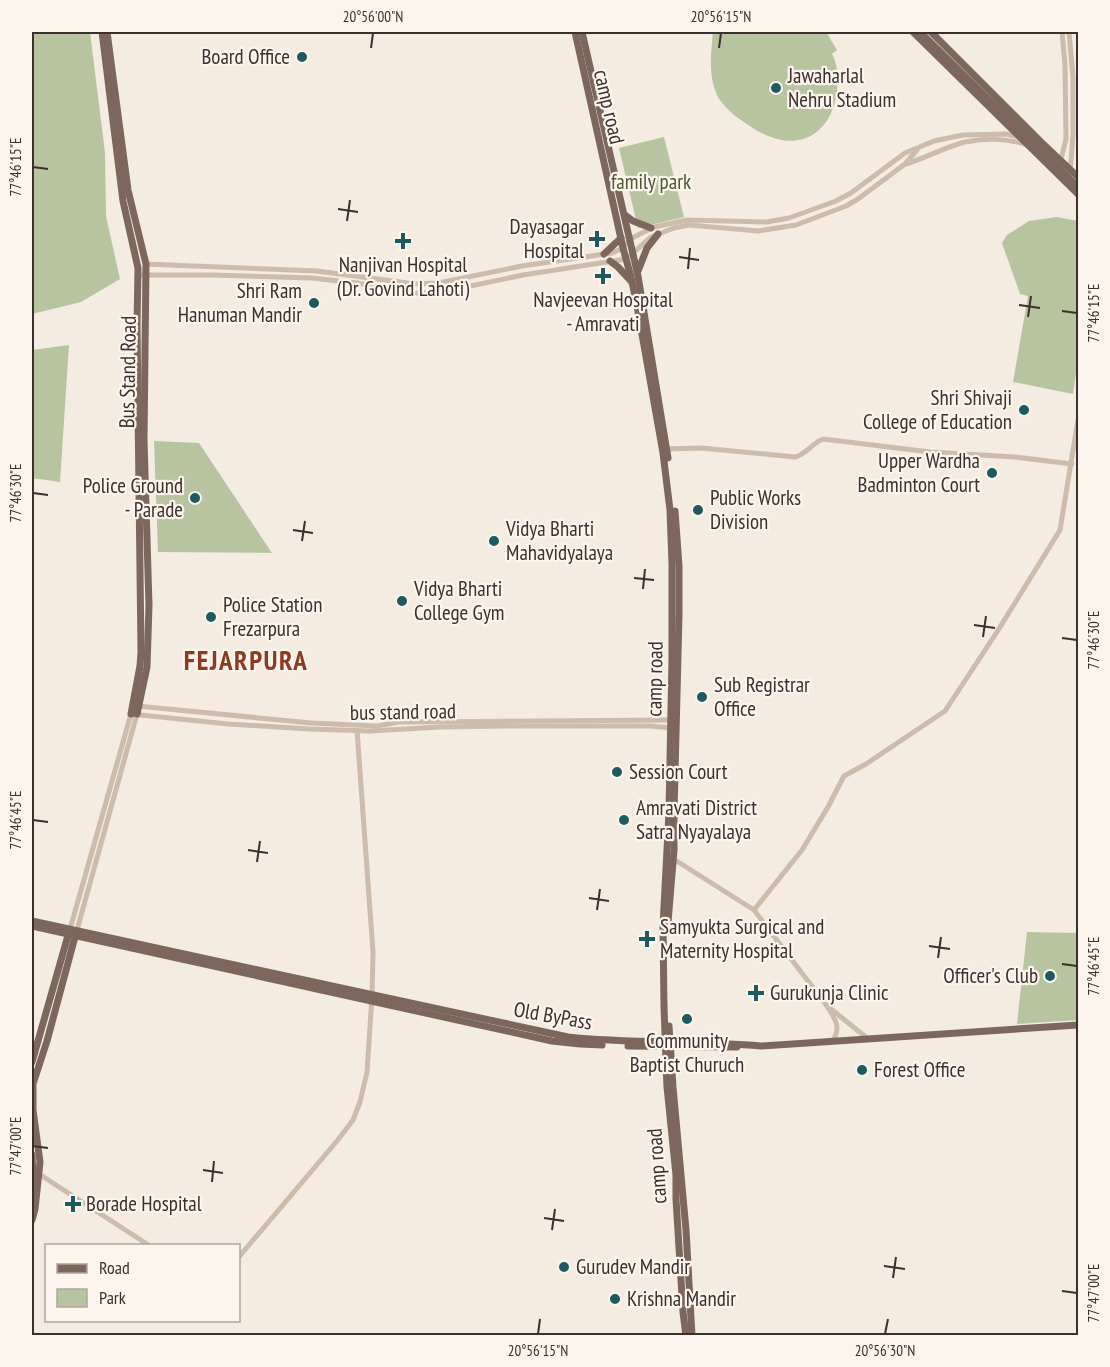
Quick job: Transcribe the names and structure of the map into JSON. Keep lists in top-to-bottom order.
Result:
{
  "streets": {
    "main road": ["camp road", "Bus Stand Road", "Old ByPass"],
    "street": ["bus stand road"]
  },
  "crossings": [
    ["camp road", "bus stand road"],
    ["camp road", "Old ByPass"],
    ["Bus Stand Road", "bus stand road"]
  ],
  "districts": ["FEJARPURA"],
  "parks": ["family park"],
  "places": {
    "other": [
      "Board Office",
      "Jawaharlal Nehru Stadium",
      "Shri Ram Hanuman Mandir",
      "Shri Shivaji College of Education",
      "Upper Wardha Badminton Court",
      "Police Ground - Parade",
      "Public Works Division",
      "Vidya Bharti Mahavidyalaya",
      "Vidya Bharti College Gym",
      "Police Station Frezarpura",
      "Sub Registrar Office",
      "Session Court",
      "Amravati District Satra Nyayalaya",
      "Officer's Club",
      "Community Baptist Churuch",
      "Forest Office",
      "Gurudev Mandir",
      "Krishna Mandir"
    ],
    "health": [
      "Dayasagar Hospital",
      "Nanjivan Hospital (Dr. Govind Lahoti)",
      "Navjeevan Hospital - Amravati",
      "Samyukta Surgical and Maternity Hospital",
      "Gurukunja Clinic",
      "Borade Hospital"
    ]
  },
  "legend": ["Road", "Park"],
  "coordinates": [
    "20°56'00\"N",
    "20°56'15\"N",
    "77°46'15\"E",
    "77°46'30\"E",
    "77°46'45\"E",
    "77°47'00\"E",
    "20°56'30\"N"
  ]
}
